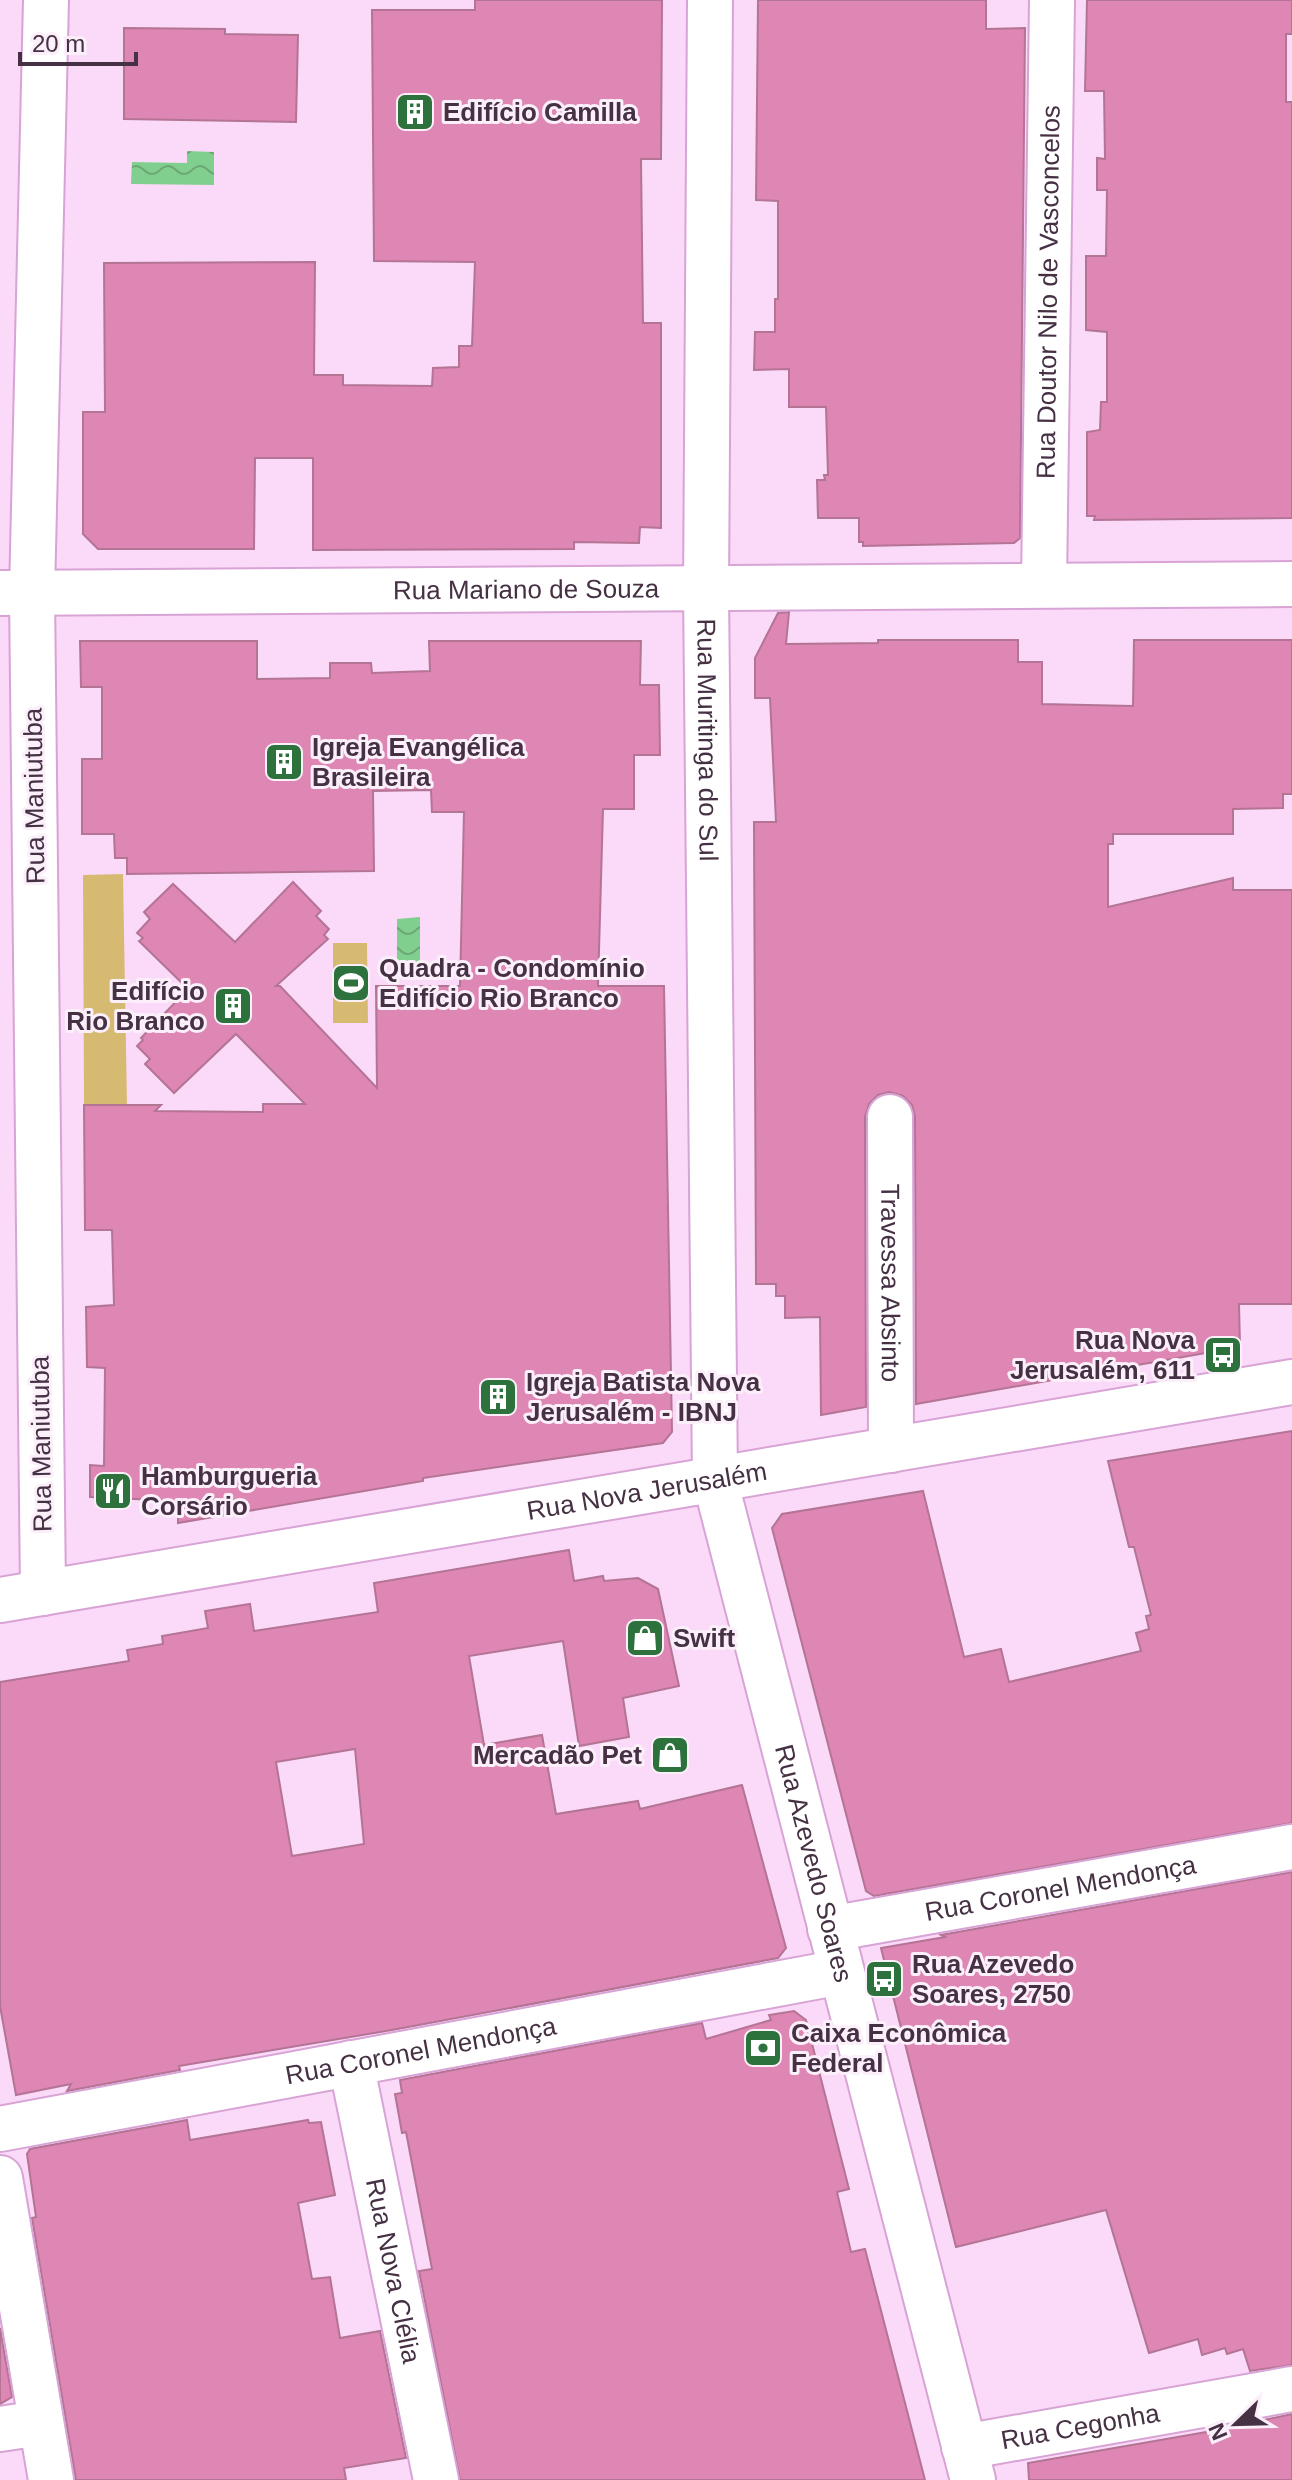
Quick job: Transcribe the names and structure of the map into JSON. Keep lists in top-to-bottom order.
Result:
{
  "streets": {
    "street": [
      "Rua Doutor Nilo de Vasconcelos",
      "Rua Mariano de Souza",
      "Rua Muritinga do Sul",
      "Rua Maniutuba",
      "Travessa Absinto",
      "Rua Nova Jerusalém",
      "Rua Azevedo Soares",
      "Rua Coronel Mendonça",
      "Rua Nova Clélia",
      "Rua Cegonha"
    ]
  },
  "crossings": [
    ["Rua Doutor Nilo de Vasconcelos", "Rua Mariano de Souza"],
    ["Rua Mariano de Souza", "Rua Muritinga do Sul"],
    ["Rua Mariano de Souza", "Rua Maniutuba"],
    ["Rua Muritinga do Sul", "Rua Nova Jerusalém"],
    ["Rua Muritinga do Sul", "Rua Azevedo Soares"],
    ["Rua Maniutuba", "Rua Nova Jerusalém"],
    ["Travessa Absinto", "Rua Nova Jerusalém"],
    ["Rua Nova Jerusalém", "Rua Azevedo Soares"],
    ["Rua Azevedo Soares", "Rua Coronel Mendonça"],
    ["Rua Azevedo Soares", "Rua Cegonha"],
    ["Rua Coronel Mendonça", "Rua Nova Clélia"]
  ],
  "places": {
    "building": [
      "Edifício Camilla",
      "Igreja Evangélica Brasileira",
      "Edifício Rio Branco",
      "Igreja Batista Nova Jerusalém - IBNJ"
    ],
    "sports": ["Quadra - Condomínio Edifício Rio Branco"],
    "bus stop": ["Rua Nova Jerusalém, 611", "Rua Azevedo Soares, 2750"],
    "restaurant": ["Hamburgueria Corsário"],
    "shop": ["Swift", "Mercadão Pet"],
    "bank": ["Caixa Econômica Federal"]
  },
  "scale_bar": "20 m",
  "north": "bottom left"
}
